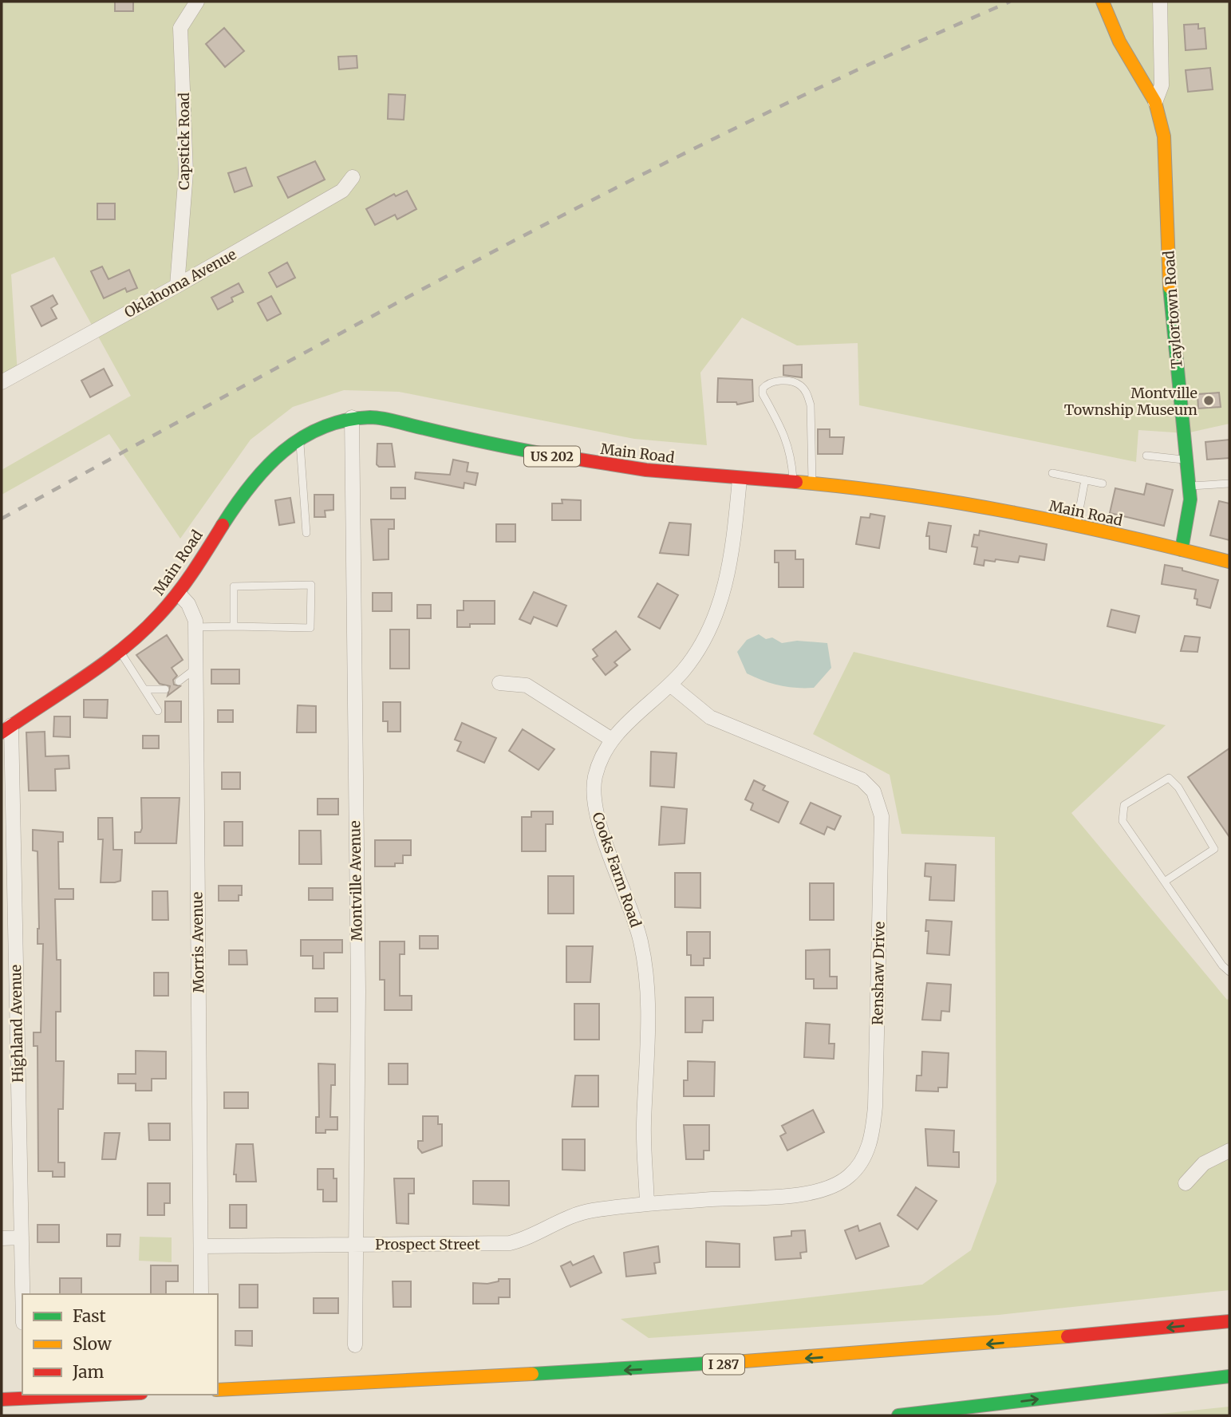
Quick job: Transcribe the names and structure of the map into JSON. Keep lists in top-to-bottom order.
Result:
{
  "streets": {
    "main road": [
      "Taylortown Road",
      "Main Road",
      "US 202",
      "I 287"
    ],
    "street": [
      "Capstick Road",
      "Oklahoma Avenue",
      "Cooks Farm Road",
      "Montville Avenue",
      "Morris Avenue",
      "Renshaw Drive",
      "Highland Avenue",
      "Prospect Street"
    ]
  },
  "crossings": [
    ["Capstick Road", "Oklahoma Avenue"],
    ["Taylortown Road", "Main Road"],
    ["Main Road", "Cooks Farm Road"],
    ["Main Road", "Montville Avenue"],
    ["Main Road", "Morris Avenue"],
    ["Main Road", "Highland Avenue"],
    ["Cooks Farm Road", "Renshaw Drive"],
    ["Cooks Farm Road", "Prospect Street"],
    ["Montville Avenue", "Prospect Street"],
    ["Morris Avenue", "Prospect Street"],
    ["Renshaw Drive", "Prospect Street"]
  ],
  "places": ["Montville Township Museum"],
  "legend": ["Fast", "Slow", "Jam"]
}
